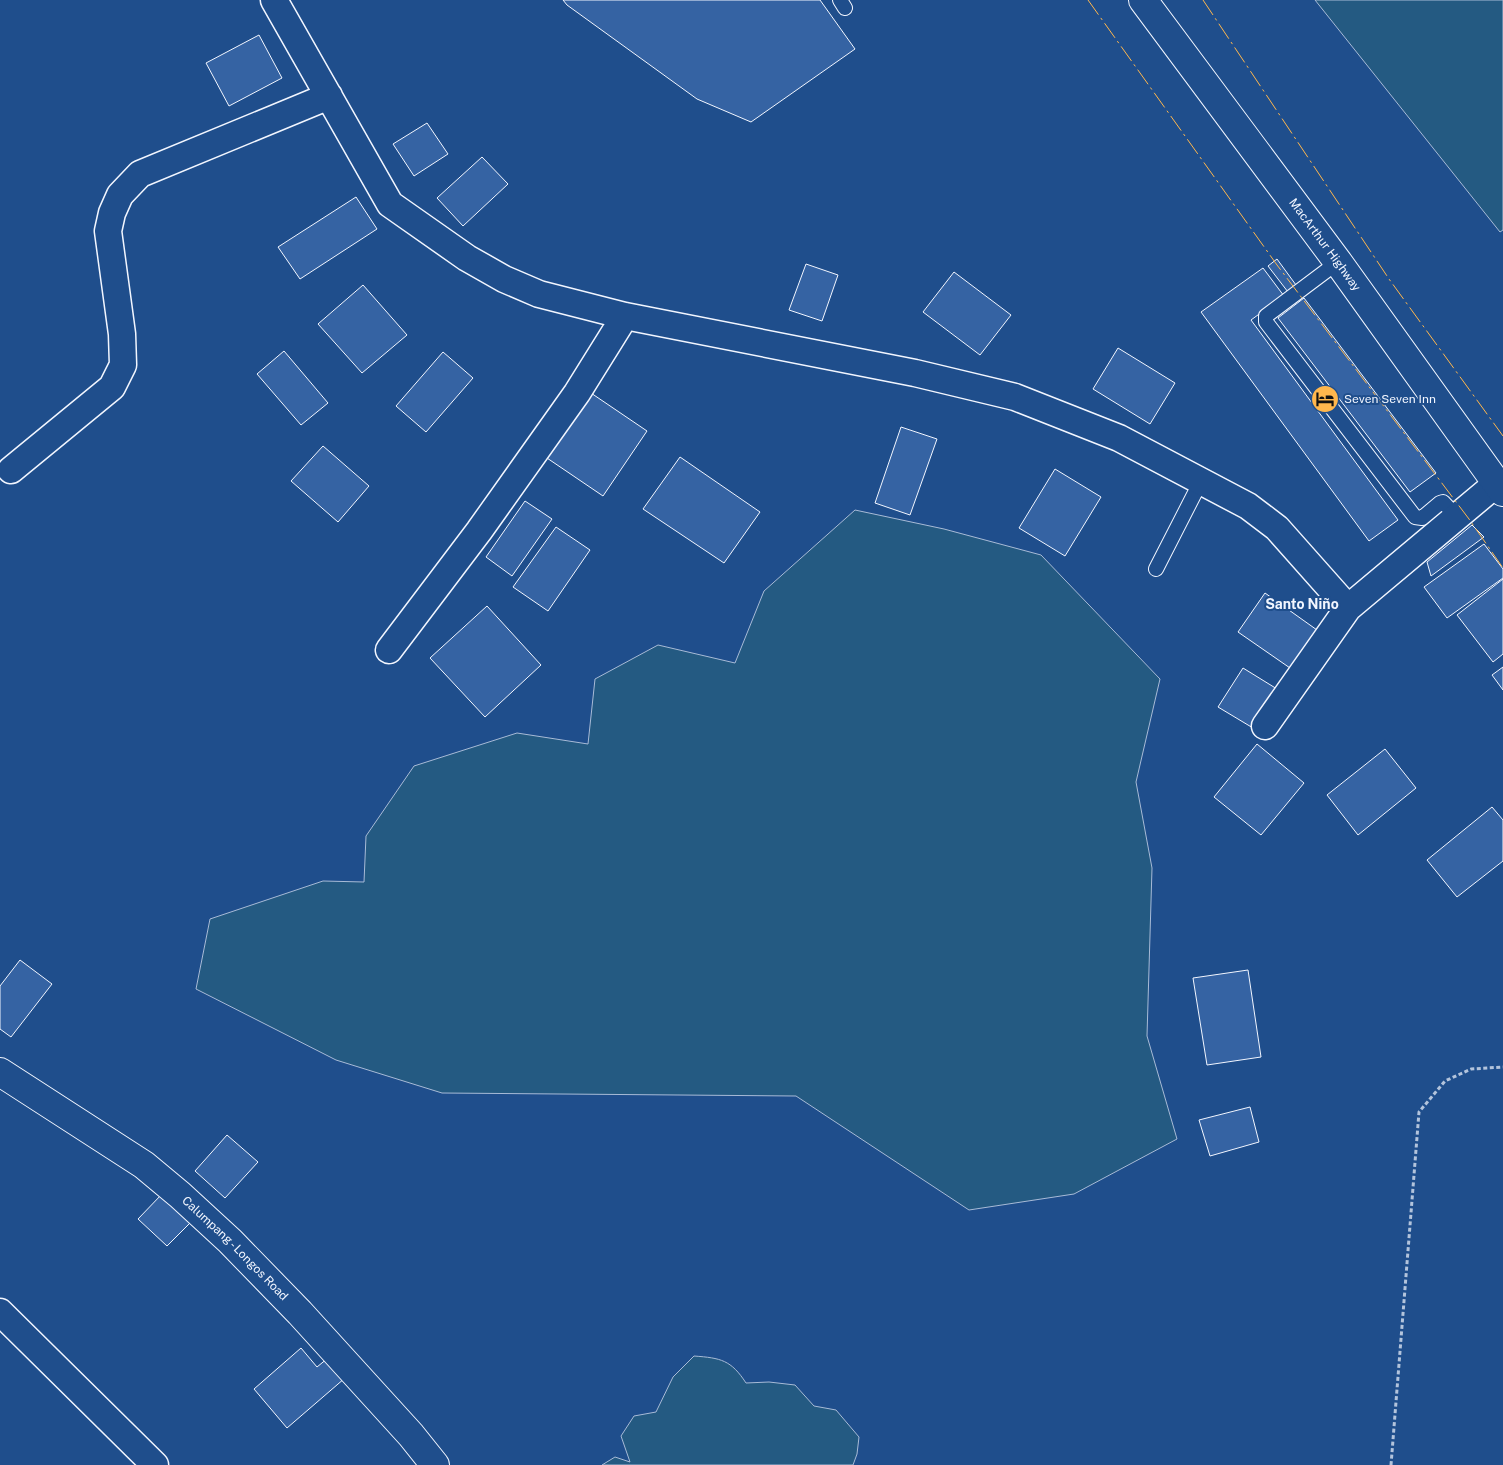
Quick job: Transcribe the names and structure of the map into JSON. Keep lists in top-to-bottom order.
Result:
{
  "streets": {
    "main road": ["MacArthur Highway", "Calumpang - Longos Road"]
  },
  "districts": ["Santo Niño"],
  "places": {
    "hotel": ["Seven Seven Inn"]
  }
}
